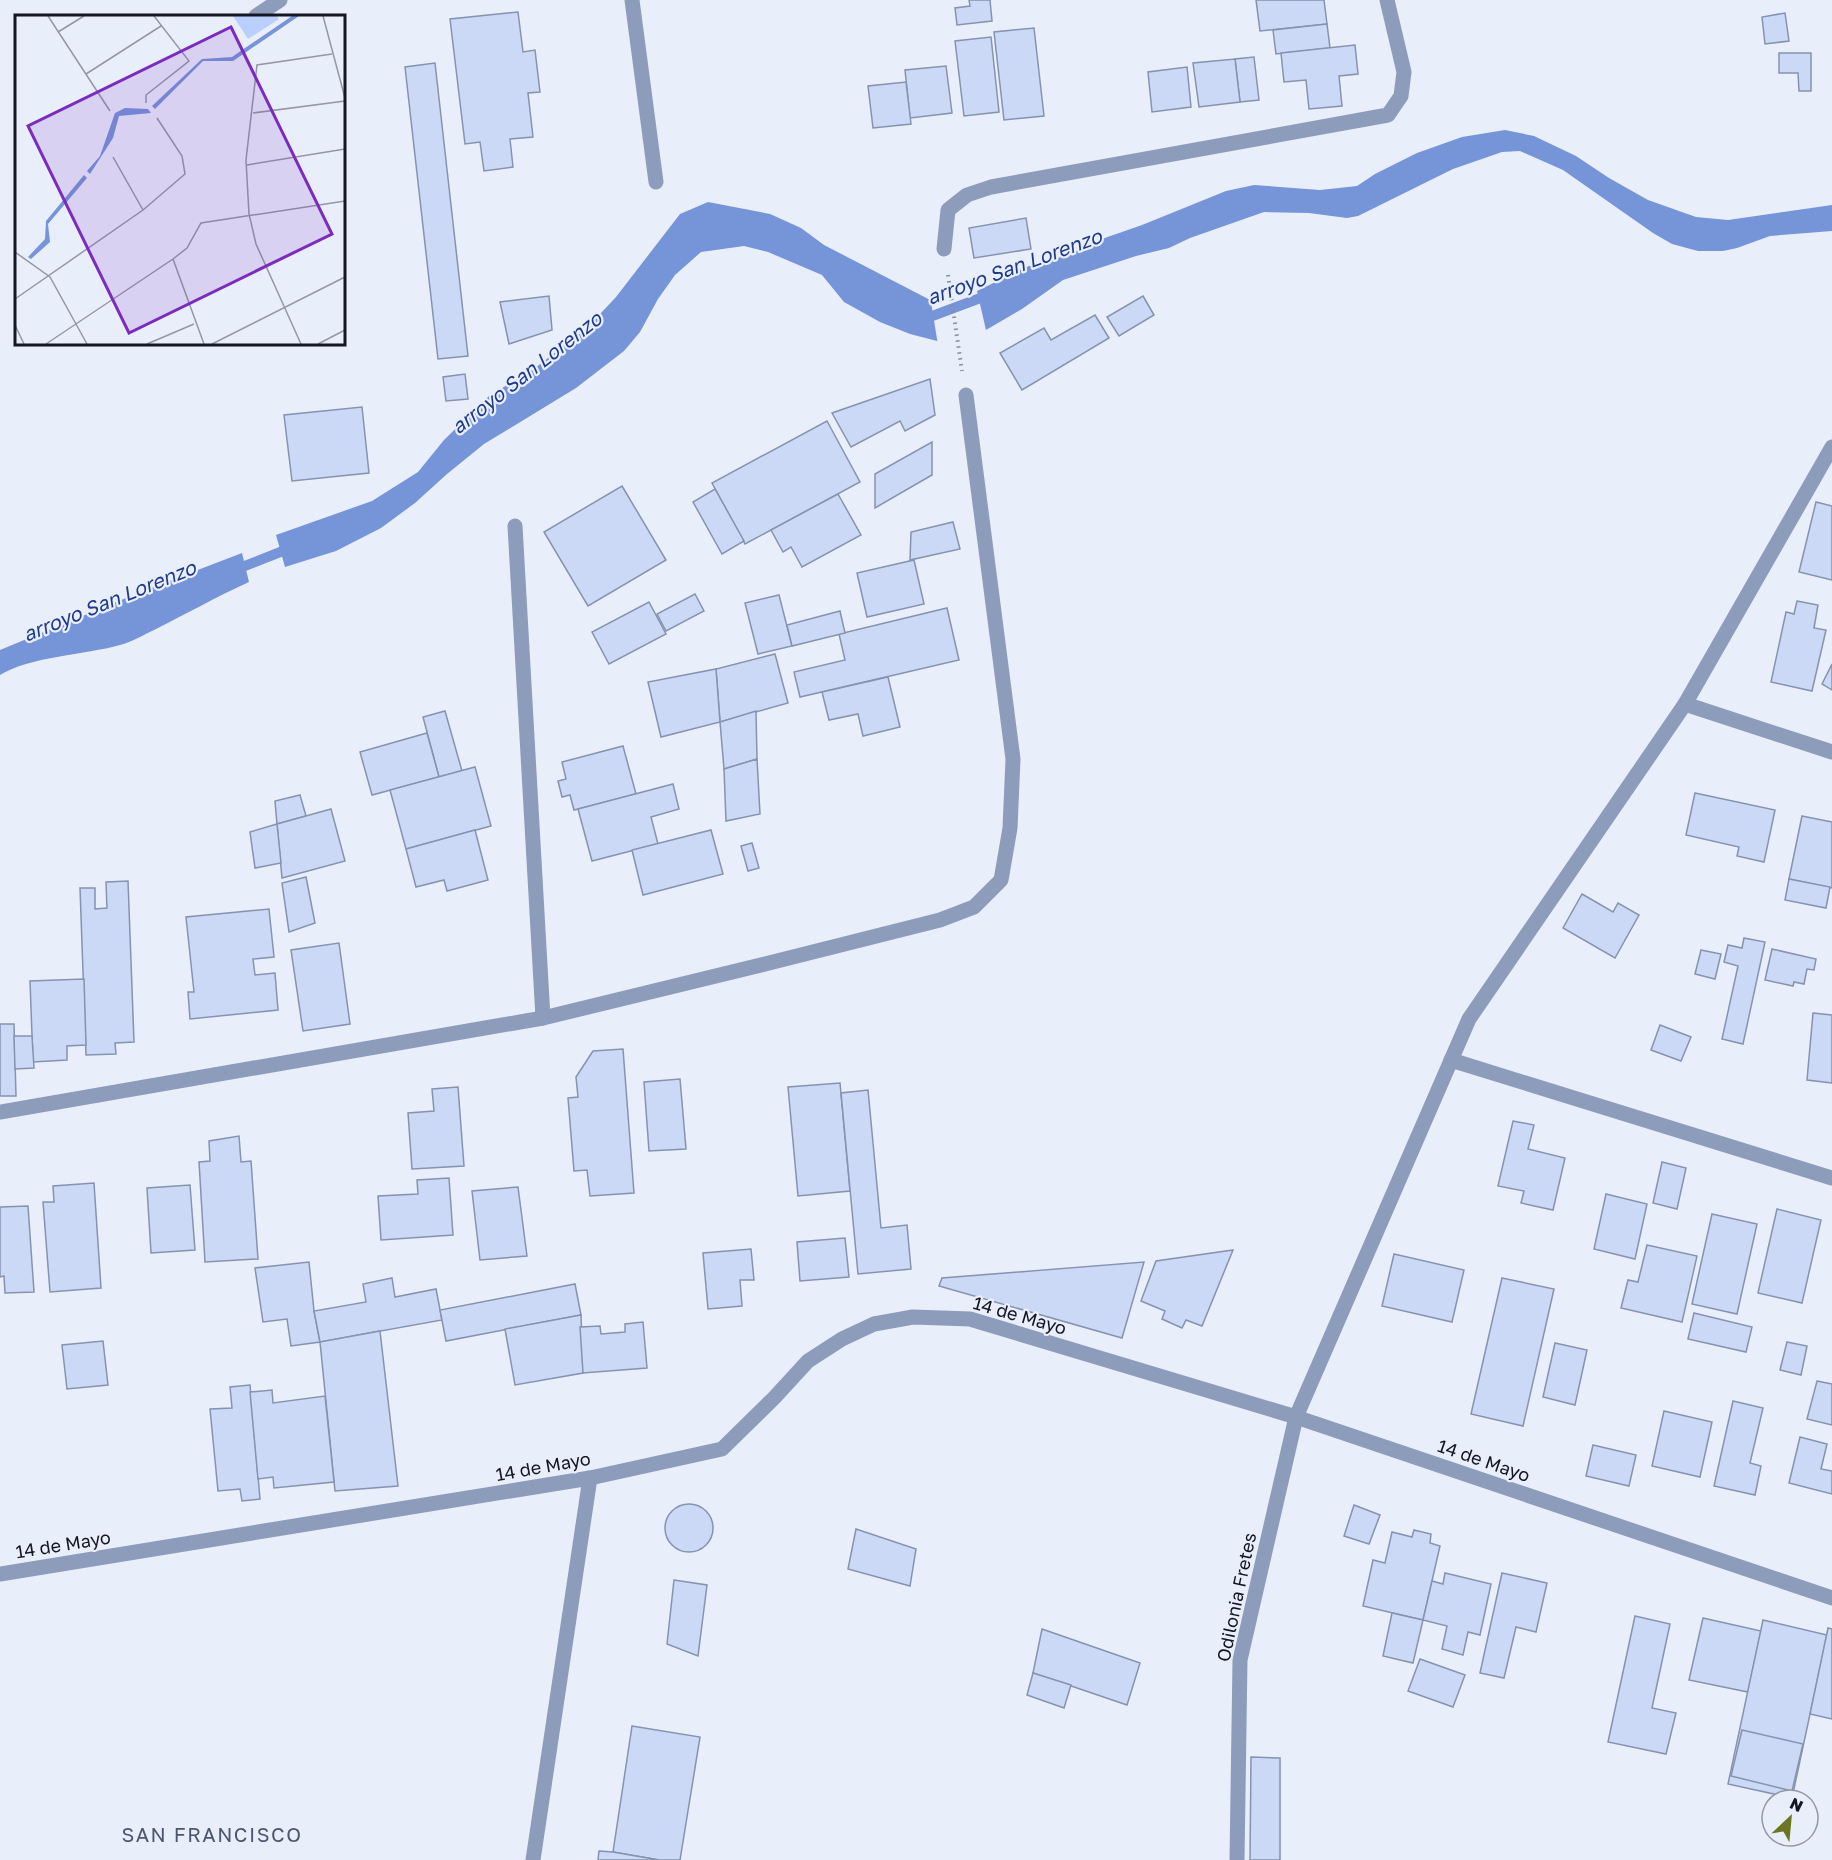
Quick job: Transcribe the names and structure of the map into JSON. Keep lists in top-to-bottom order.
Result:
{
  "streets": {
    "street": ["14 de Mayo", "Odilonia Fretes"]
  },
  "crossings": [
    ["14 de Mayo", "Odilonia Fretes"]
  ],
  "districts": ["SAN FRANCISCO"],
  "water": ["arroyo San Lorenzo"],
  "north": "top right"
}
